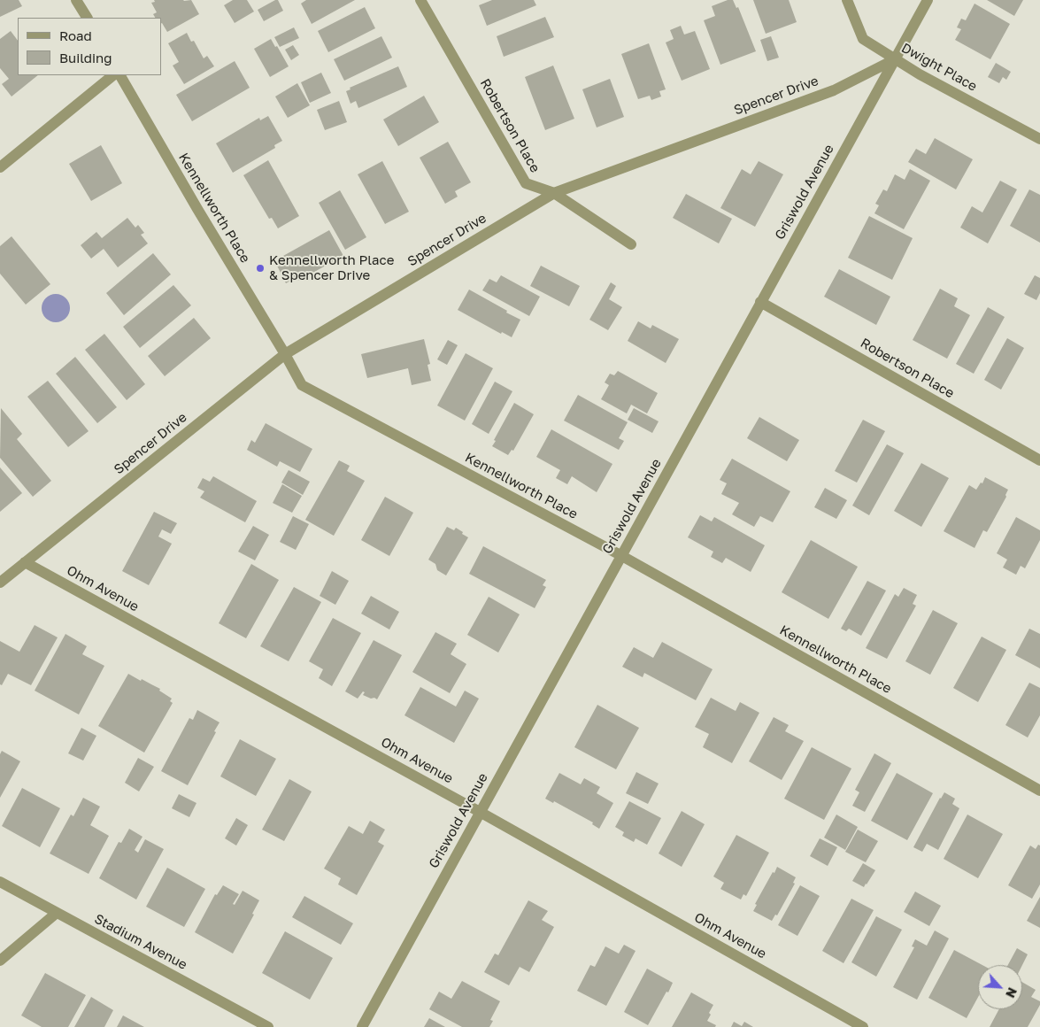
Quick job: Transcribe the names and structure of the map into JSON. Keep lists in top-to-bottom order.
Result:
{
  "streets": {
    "street": [
      "Dwight Place",
      "Spencer Drive",
      "Robertson Place",
      "Griswold Avenue",
      "Kennellworth Place",
      "Ohm Avenue",
      "Stadium Avenue"
    ]
  },
  "crossings": [
    ["Dwight Place", "Spencer Drive"],
    ["Dwight Place", "Griswold Avenue"],
    ["Spencer Drive", "Robertson Place"],
    ["Spencer Drive", "Griswold Avenue"],
    ["Spencer Drive", "Kennellworth Place"],
    ["Spencer Drive", "Ohm Avenue"],
    ["Robertson Place", "Griswold Avenue"],
    ["Griswold Avenue", "Kennellworth Place"],
    ["Griswold Avenue", "Ohm Avenue"]
  ],
  "places": ["Kennellworth Place & Spencer Drive"],
  "legend": ["Road", "Building"],
  "north": "bottom right"
}
